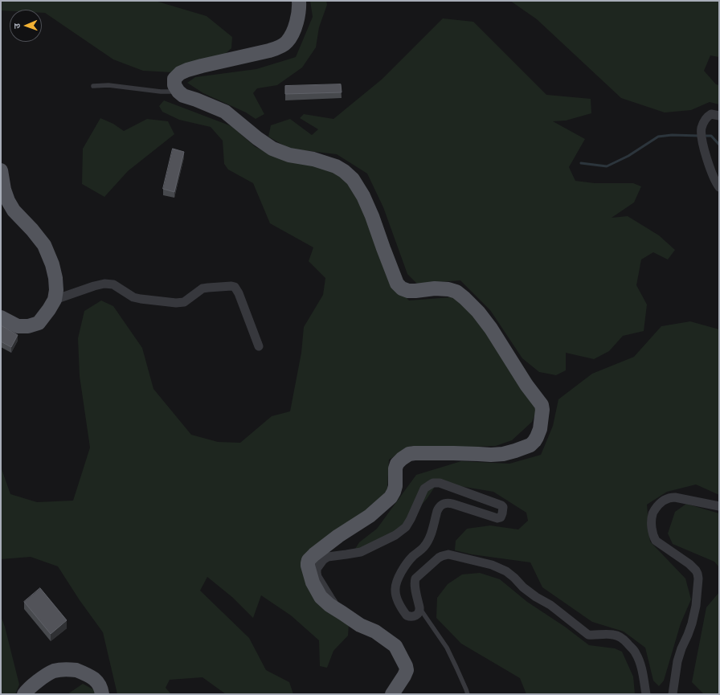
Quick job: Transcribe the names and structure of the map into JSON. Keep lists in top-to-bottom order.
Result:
{
  "north": "left"
}
